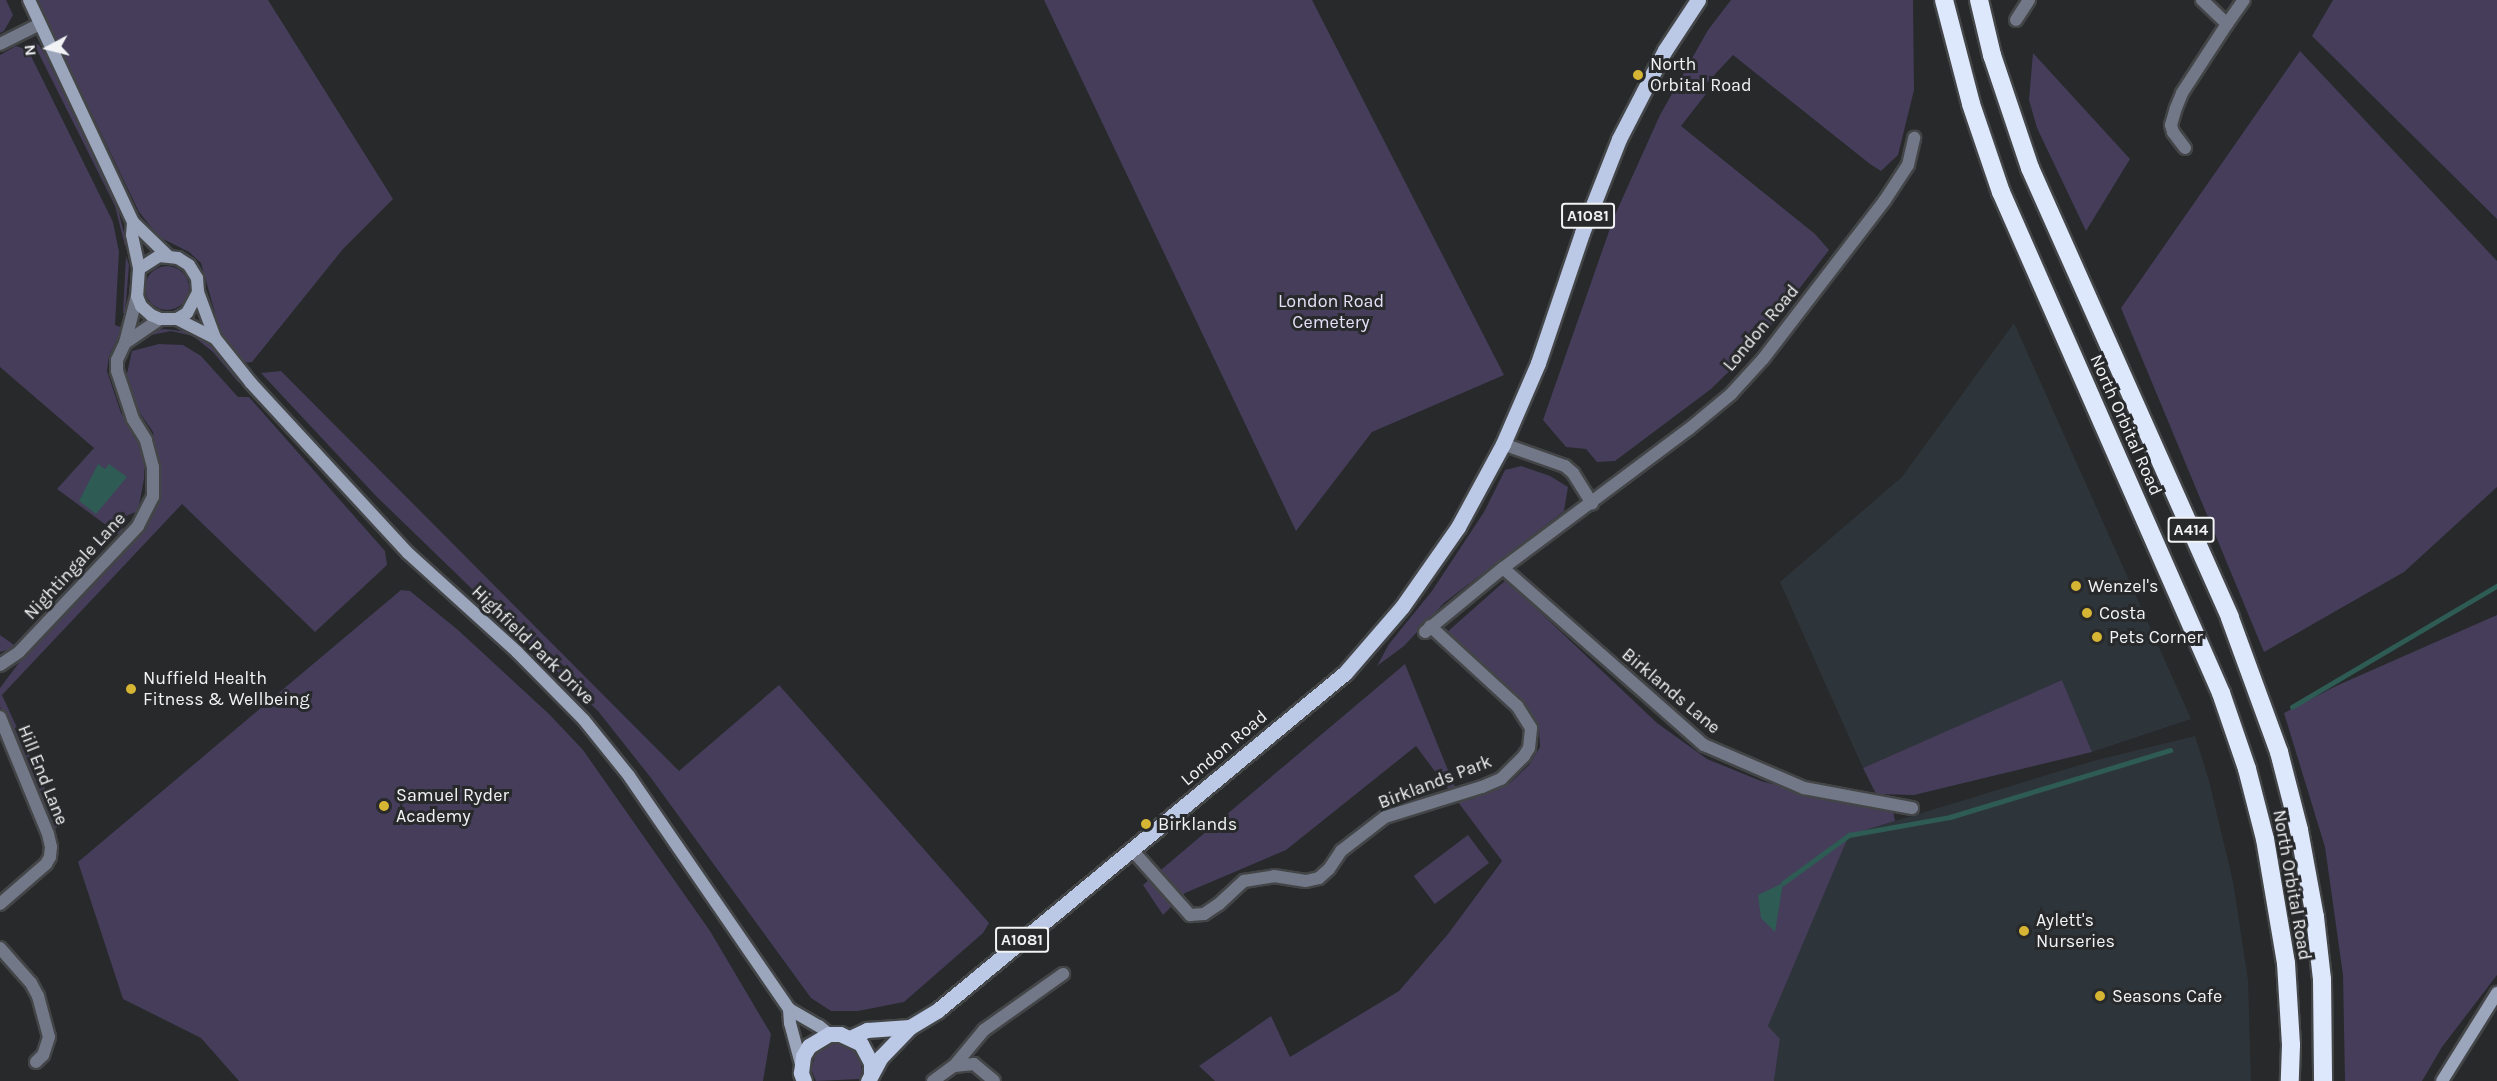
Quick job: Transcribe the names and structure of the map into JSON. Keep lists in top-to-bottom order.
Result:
{
  "streets": {
    "highway": ["North Orbital Road", "A414"],
    "main road": ["A1081", "London Road"],
    "street": [
      "Nightingale Lane",
      "Highfield Park Drive",
      "Birklands Lane",
      "Hill End Lane",
      "Birklands Park"
    ]
  },
  "crossings": [
    ["London Road", "Highfield Park Drive"],
    ["London Road", "Birklands Lane"],
    ["London Road", "Birklands Park"],
    ["Nightingale Lane", "Highfield Park Drive"]
  ],
  "parks": ["London Road Cemetery"],
  "places": [
    "North Orbital Road",
    "Wenzel's",
    "Costa",
    "Pets Corner",
    "Nuffield Health Fitness & Wellbeing",
    "Samuel Ryder Academy",
    "Birklands",
    "Aylett's Nurseries",
    "Seasons Cafe"
  ],
  "north": "left"
}
